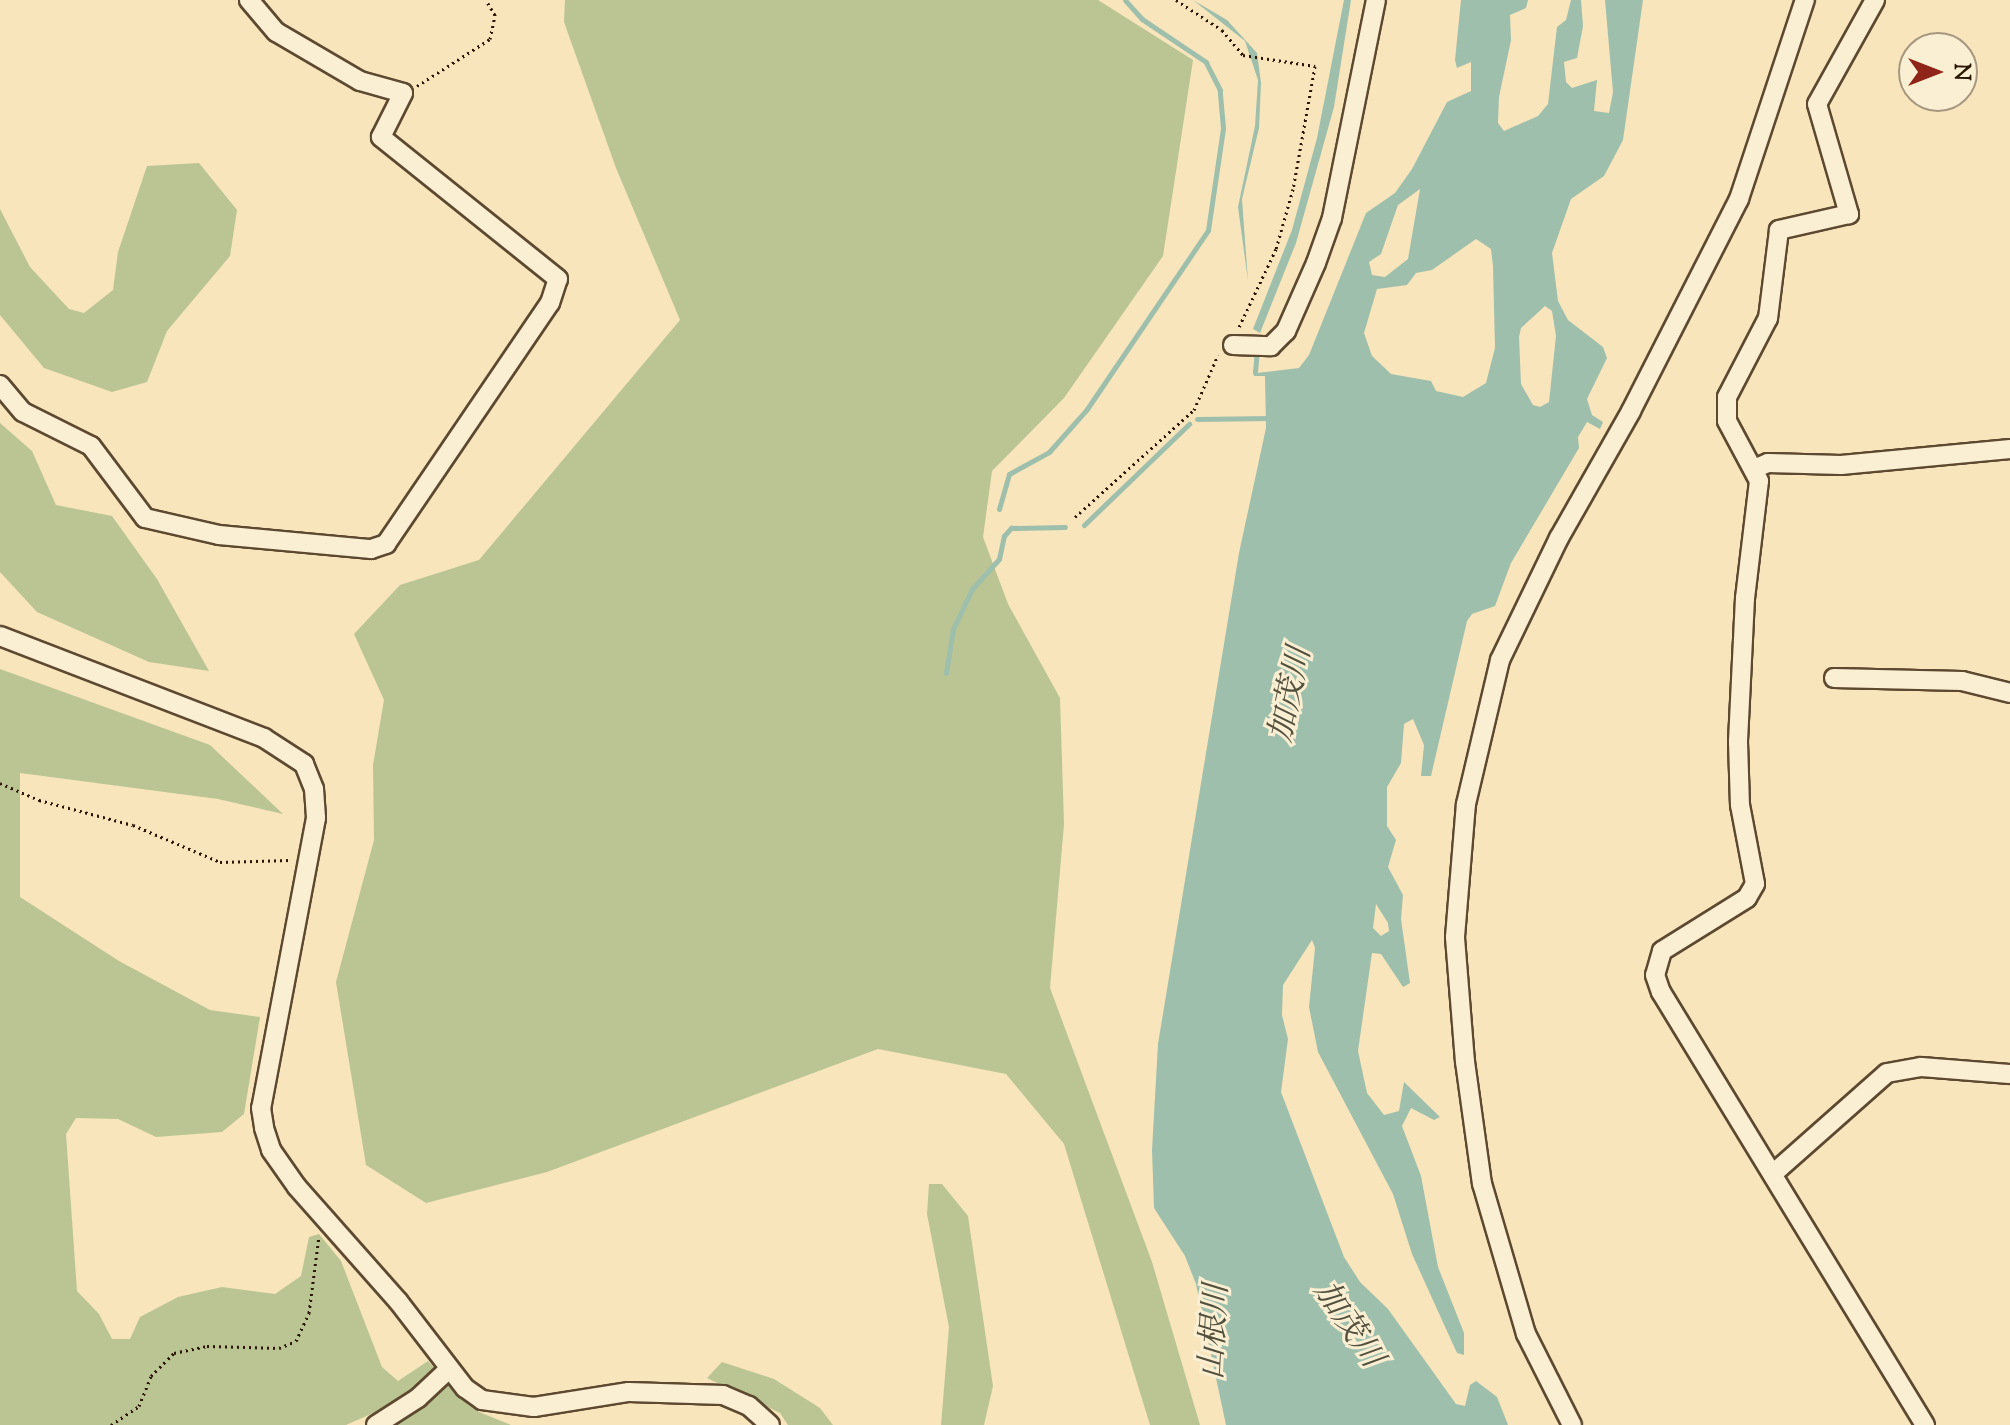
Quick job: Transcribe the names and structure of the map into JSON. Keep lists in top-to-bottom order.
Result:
{
  "water": ["加茂川", "山根川"],
  "north": "right"
}
